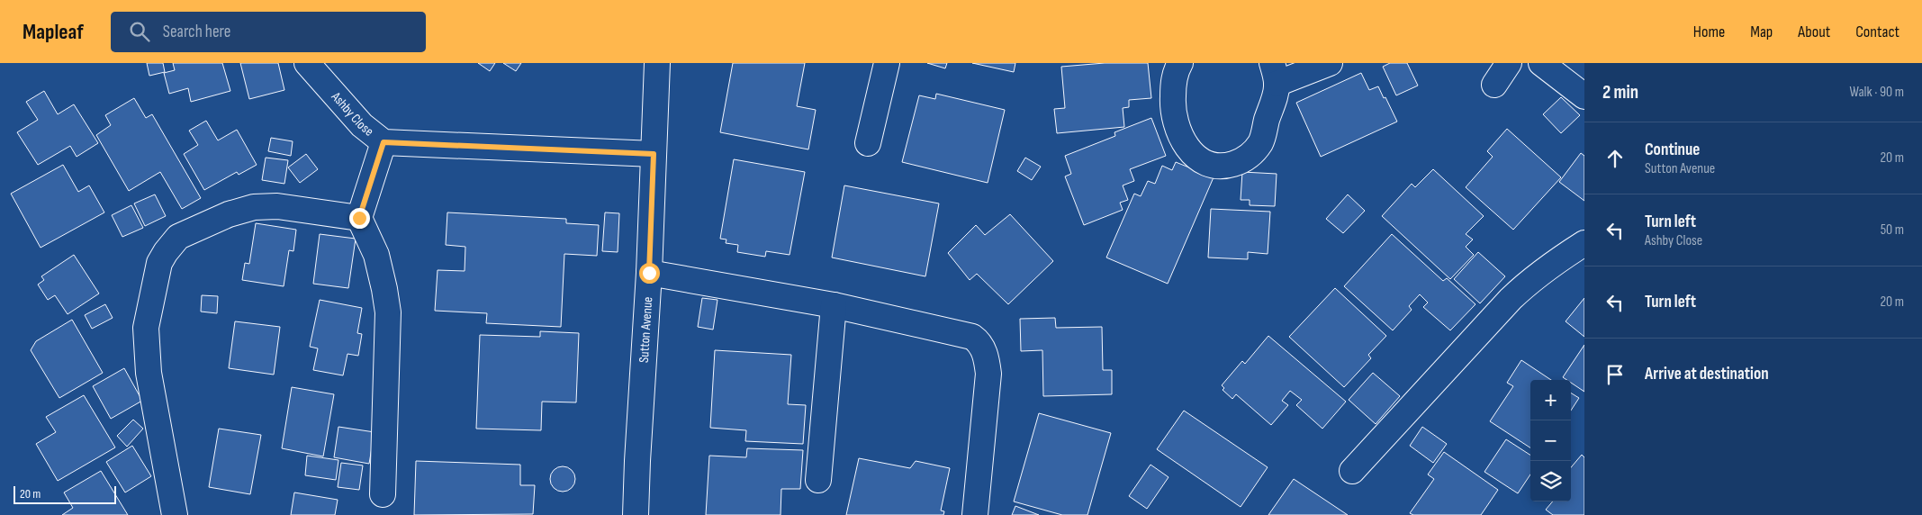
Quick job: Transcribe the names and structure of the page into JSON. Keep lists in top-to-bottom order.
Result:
{
  "streets": {
    "street": ["Ashby Close", "Sutton Avenue"]
  },
  "crossings": [
    ["Ashby Close", "Sutton Avenue"]
  ],
  "scale_bar": "20 m",
  "page": {
    "header": "Mapleaf",
    "search": "Search here",
    "nav": [
      "Home",
      "Map",
      "About",
      "Contact"
    ],
    "heading": ["2 min", "Walk · 90 m"],
    "list": [
      ["Continue", "Sutton Avenue", "20 m"],
      ["Turn left", "Ashby Close", "50 m"],
      ["Turn left", "20 m"],
      "Arrive at destination"
    ],
    "map_buttons": ["+", "−"],
    "scale": "20 m"
  }
}
